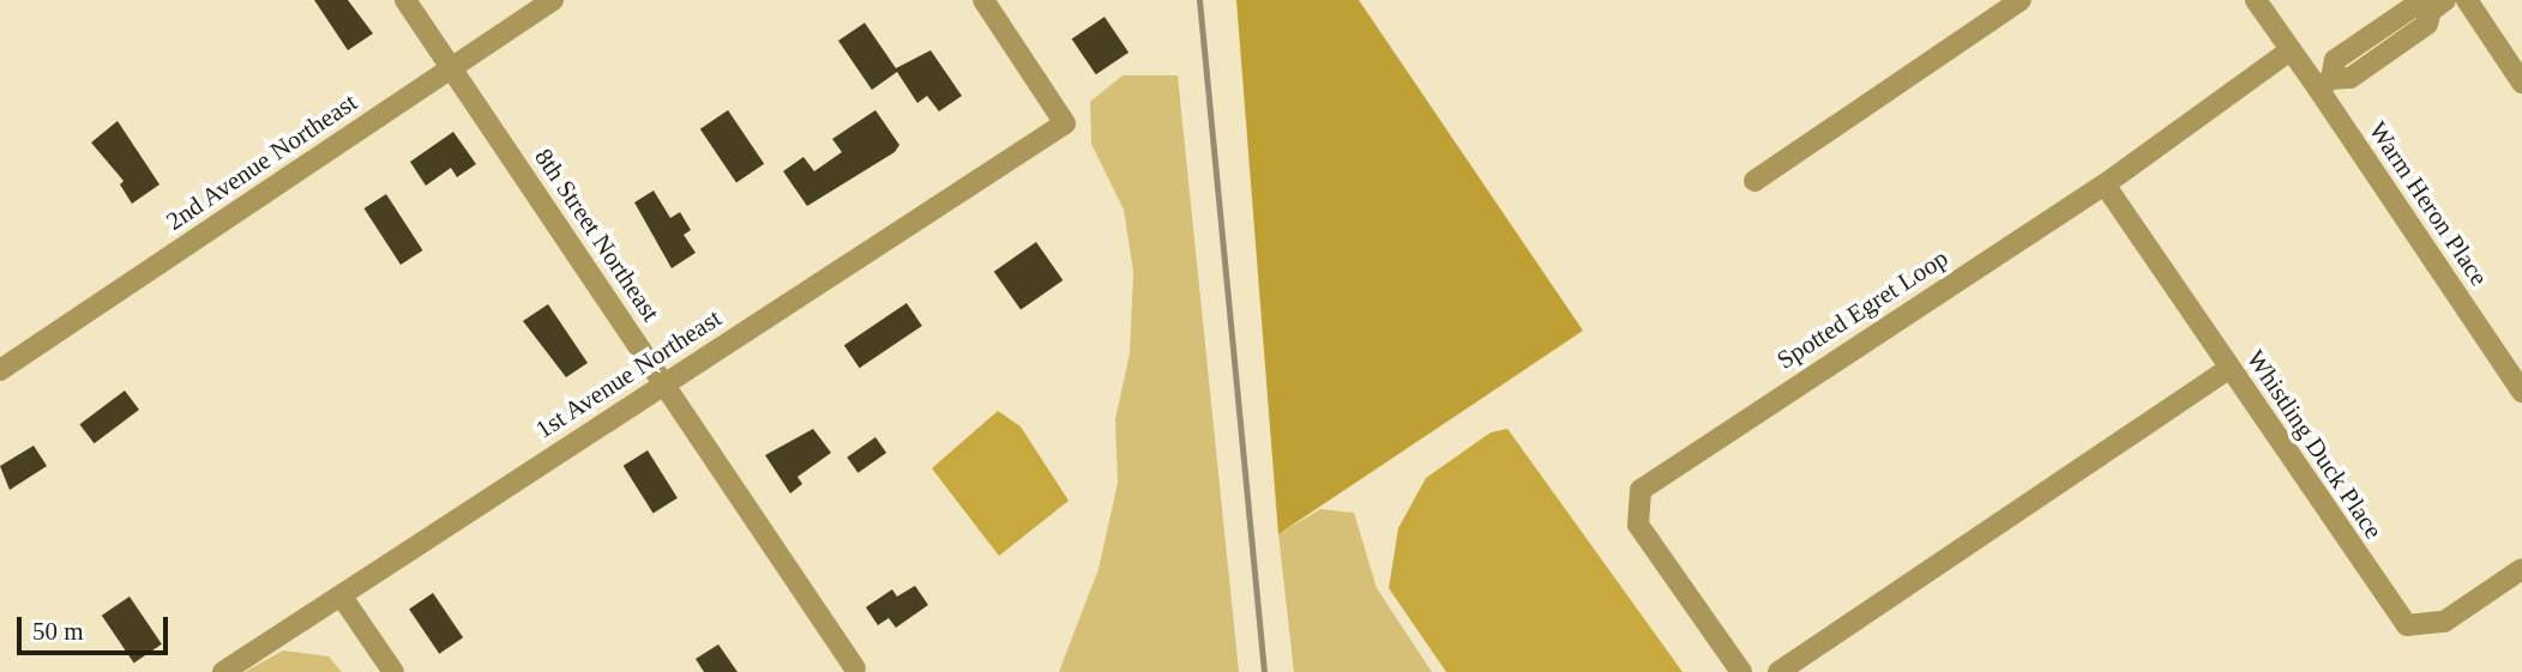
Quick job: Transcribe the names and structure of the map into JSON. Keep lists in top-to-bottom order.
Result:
{
  "streets": {
    "street": [
      "2nd Avenue Northeast",
      "Warm Heron Place",
      "8th Street Northeast",
      "Spotted Egret Loop",
      "1st Avenue Northeast",
      "Whistling Duck Place"
    ]
  },
  "crossings": [
    ["2nd Avenue Northeast", "8th Street Northeast"],
    ["Warm Heron Place", "Spotted Egret Loop"],
    ["8th Street Northeast", "1st Avenue Northeast"],
    ["Spotted Egret Loop", "Whistling Duck Place"]
  ],
  "scale_bar": "50 m"
}
